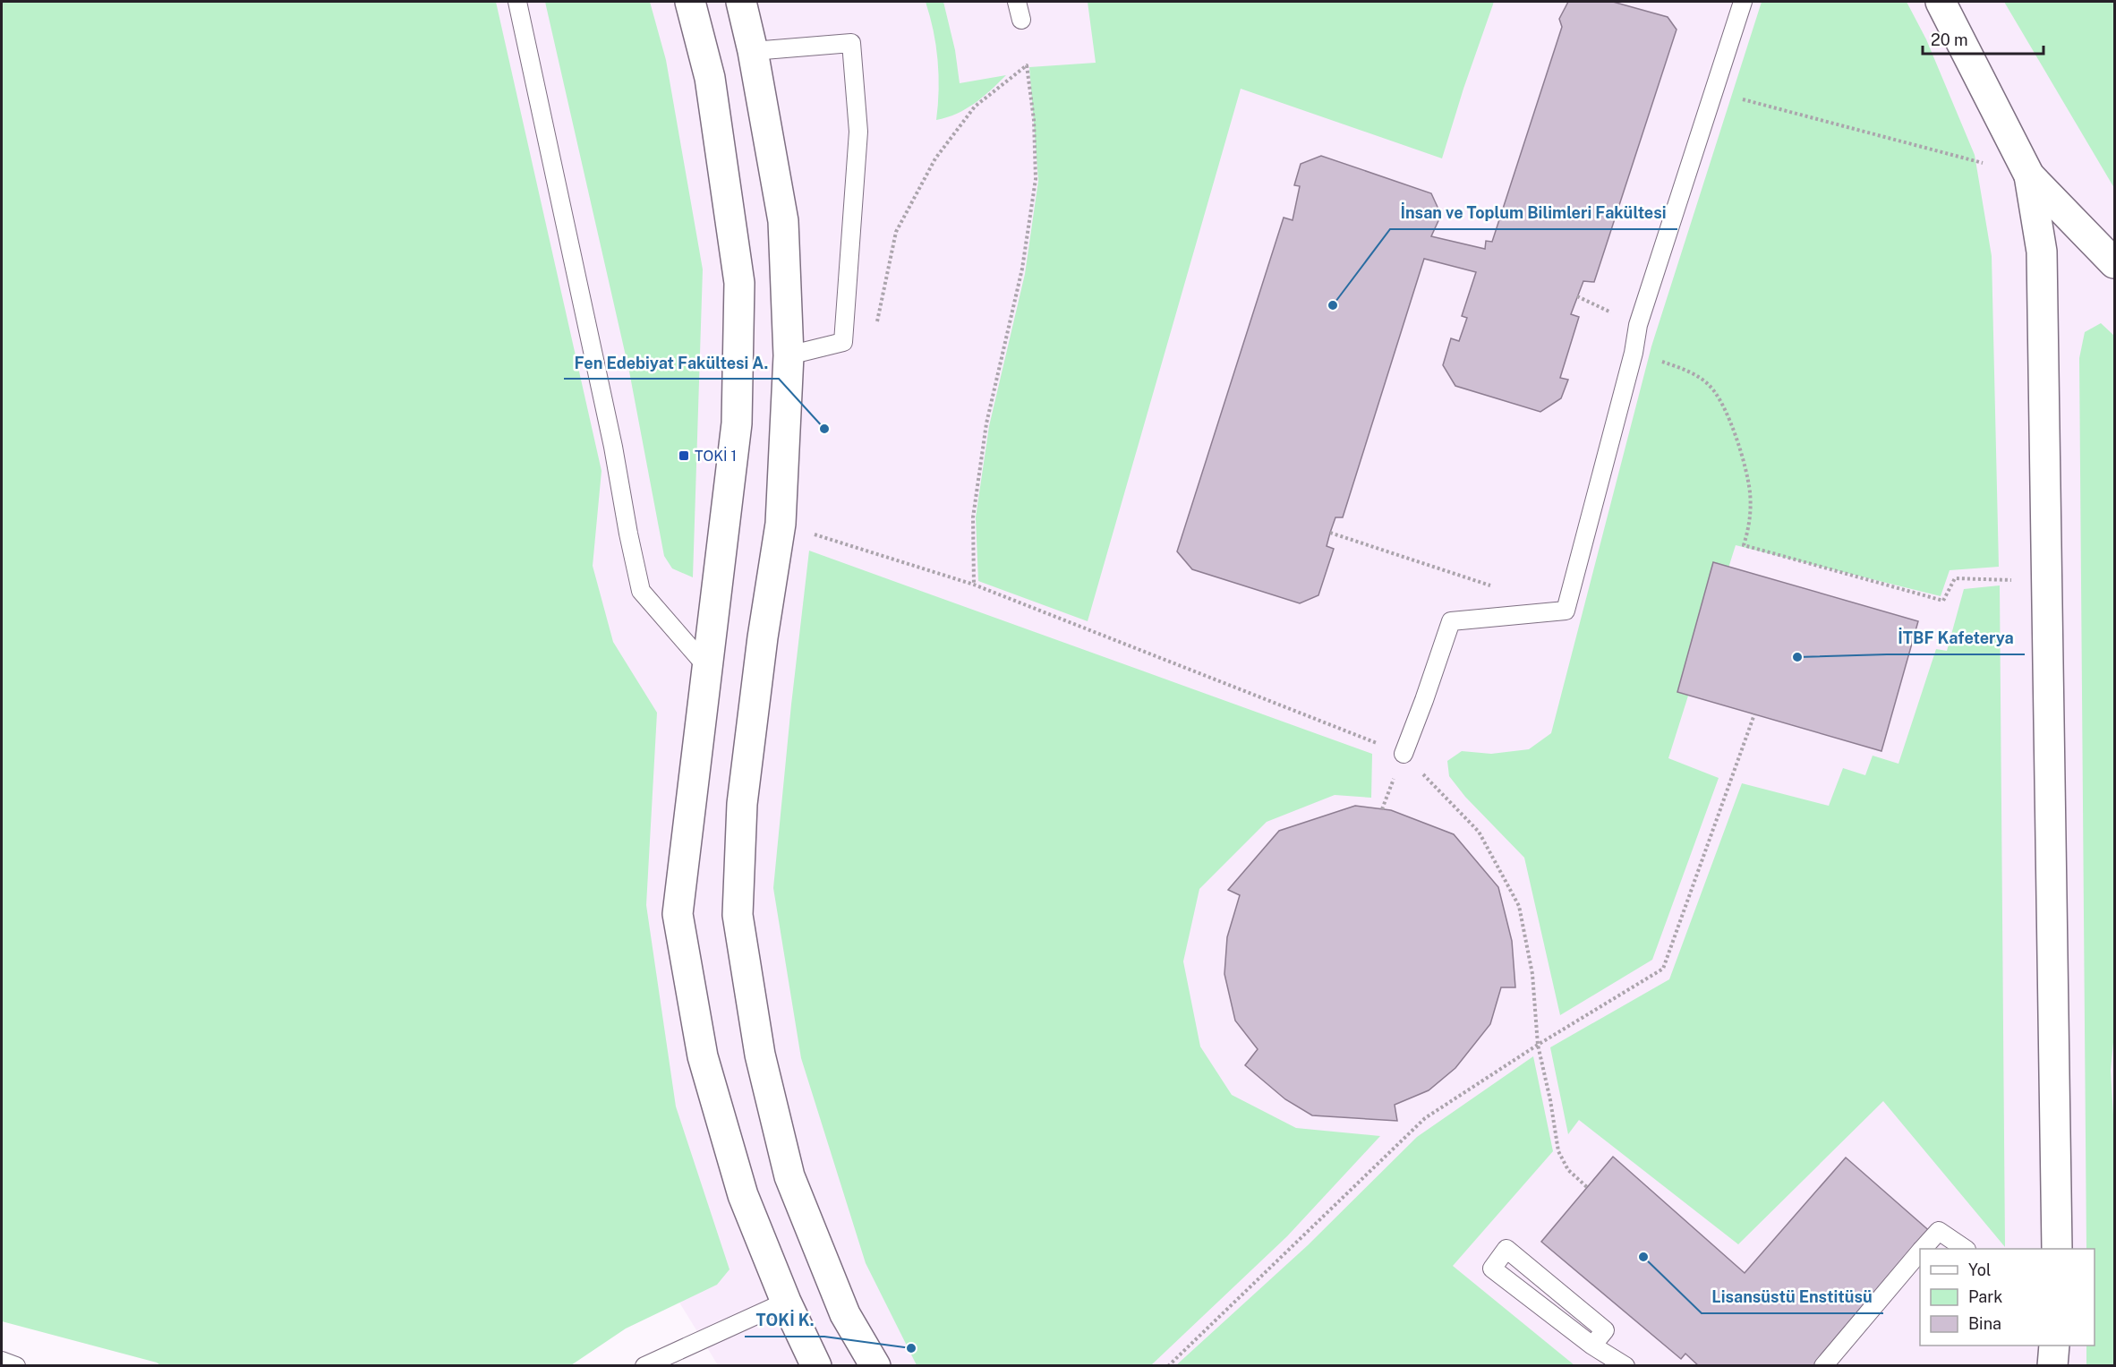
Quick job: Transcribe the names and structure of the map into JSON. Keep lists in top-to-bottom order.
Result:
{
  "places": {
    "other": [
      "İnsan ve Toplum Bilimleri Fakültesi",
      "Fen Edebiyat Fakültesi A.",
      "İTBF Kafeterya",
      "Lisansüstü Enstitüsü",
      "TOKİ K."
    ],
    "transit": ["TOKİ 1"]
  },
  "legend": ["Yol", "Park", "Bina"],
  "scale_bar": "20 m"
}
